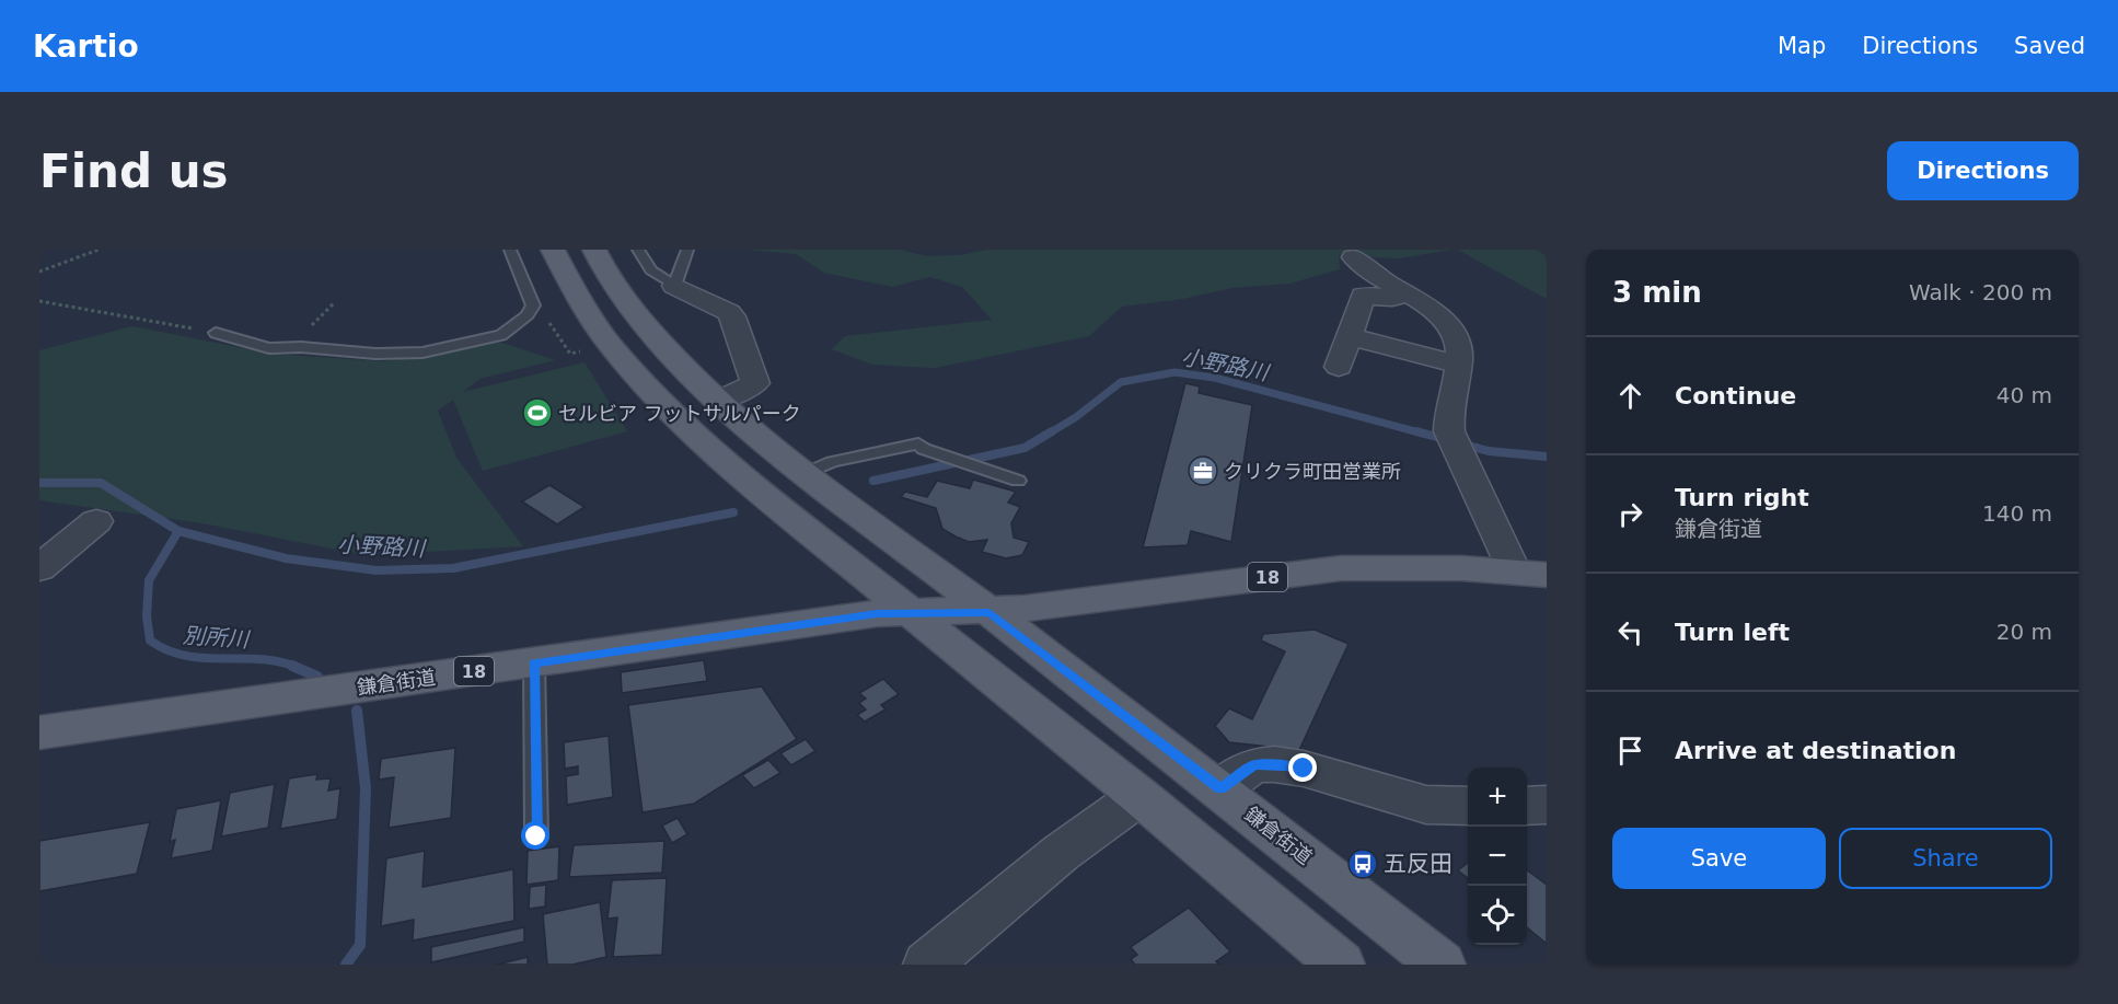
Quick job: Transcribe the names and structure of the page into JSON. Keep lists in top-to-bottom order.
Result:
{
  "streets": {
    "main road": ["18", "鎌倉街道"]
  },
  "crossings": [
    ["18", "鎌倉街道"]
  ],
  "water": ["小野路川", "別所川"],
  "places": {
    "sports": ["セルビア フットサルパーク"],
    "office": ["クリクラ町田営業所"],
    "bus stop": ["五反田"]
  },
  "page": {
    "header": "Kartio",
    "nav": ["Map", "Directions", "Saved"],
    "buttons": [
      "Directions",
      ["Save", "Share"]
    ],
    "title": "Find us",
    "heading": ["3 min", "Walk · 200 m"],
    "list": [
      ["Continue", "40 m"],
      ["Turn right", "鎌倉街道", "140 m"],
      ["Turn left", "20 m"],
      "Arrive at destination"
    ],
    "map_buttons": ["+", "−"]
  }
}
